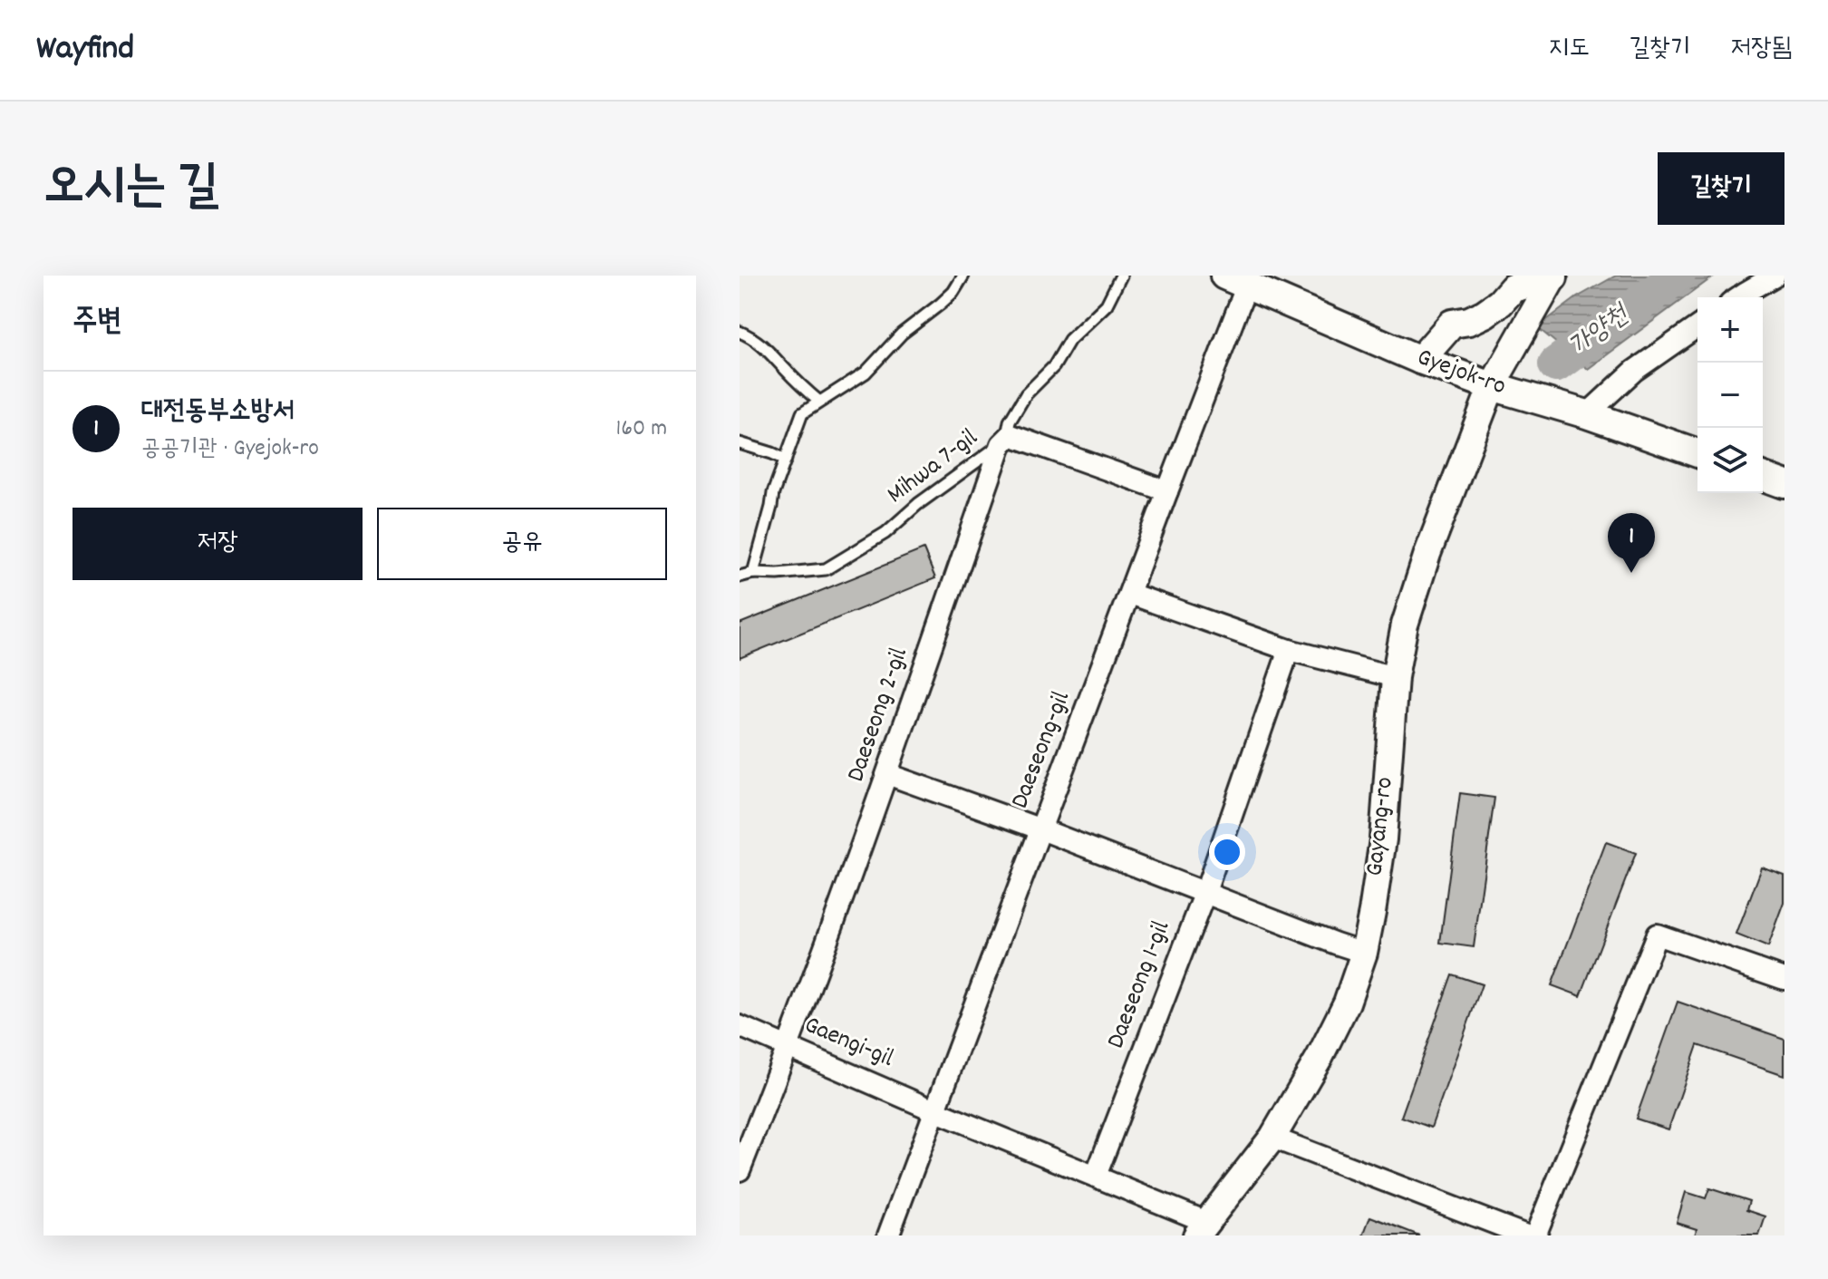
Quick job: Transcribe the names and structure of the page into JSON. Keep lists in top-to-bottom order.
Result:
{
  "streets": {
    "main road": ["Gyejok-ro"],
    "street": [
      "Daeseong 2-gil",
      "Daeseong-gil",
      "Gayang-ro",
      "Daeseong 1-gil",
      "Gaengi-gil"
    ],
    "lane": ["Mihwa 7-gil"]
  },
  "crossings": [
    ["Gyejok-ro", "Daeseong-gil"],
    ["Gyejok-ro", "Gayang-ro"],
    ["Mihwa 7-gil", "Daeseong 2-gil"],
    ["Daeseong 2-gil", "Gaengi-gil"],
    ["Daeseong-gil", "Gaengi-gil"]
  ],
  "water": ["가양천"],
  "page": {
    "header": "Wayfind",
    "nav": ["지도", "길찾기", "저장됨"],
    "title": "오시는 길",
    "buttons": [
      "길찾기",
      ["저장", "공유"]
    ],
    "heading": "주변",
    "map_buttons": ["+", "−"],
    "list": [
      {
        "mark": "1",
        "name": "대전동부소방서",
        "note": "공공기관 · Gyejok-ro",
        "value": "160 m"
      }
    ],
    "pins": "1"
  }
}
